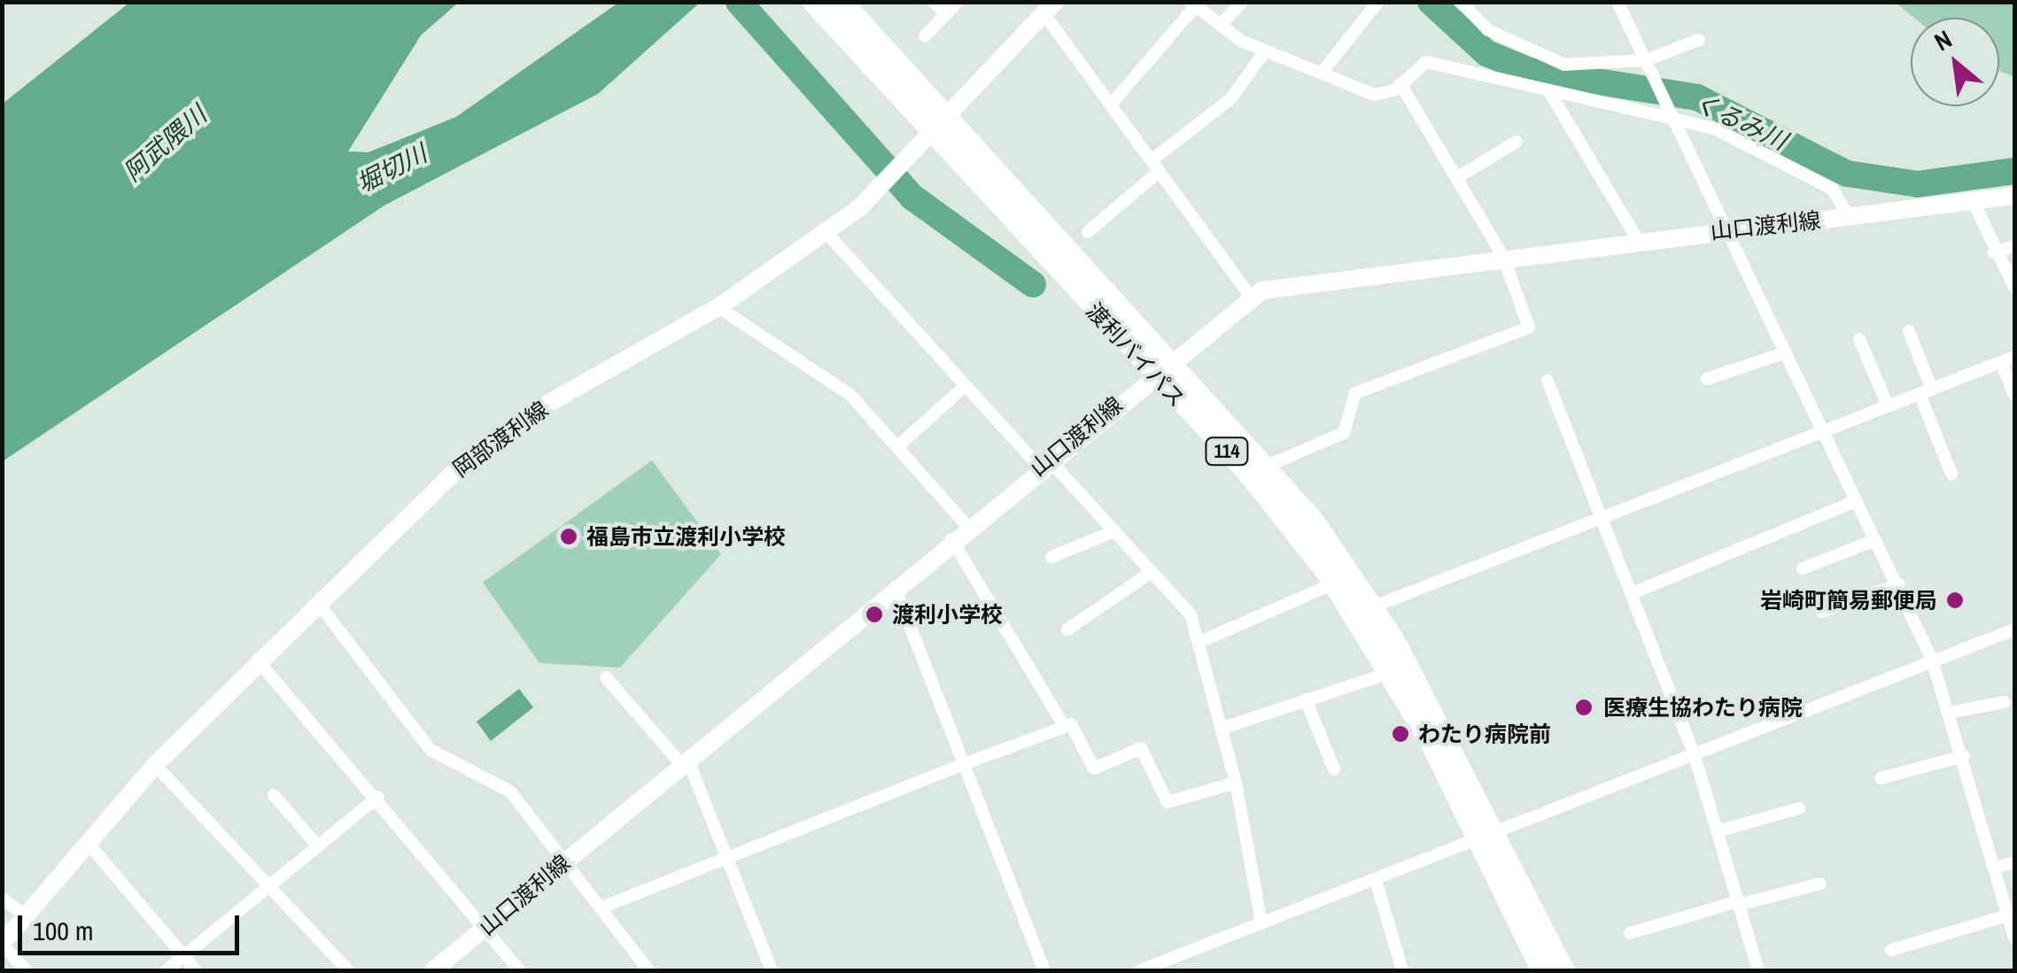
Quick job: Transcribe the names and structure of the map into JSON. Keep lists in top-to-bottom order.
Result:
{
  "streets": {
    "highway": ["渡利バイパス", "114"],
    "main road": ["山口渡利線", "岡部渡利線"]
  },
  "crossings": [
    ["山口渡利線", "渡利バイパス"],
    ["渡利バイパス", "岡部渡利線"]
  ],
  "water": ["くるみ川", "阿武隈川", "堀切川"],
  "places": [
    "福島市立渡利小学校",
    "岩崎町簡易郵便局",
    "渡利小学校",
    "医療生協わたり病院",
    "わたり病院前"
  ],
  "scale_bar": "100 m",
  "north": "top left"
}
